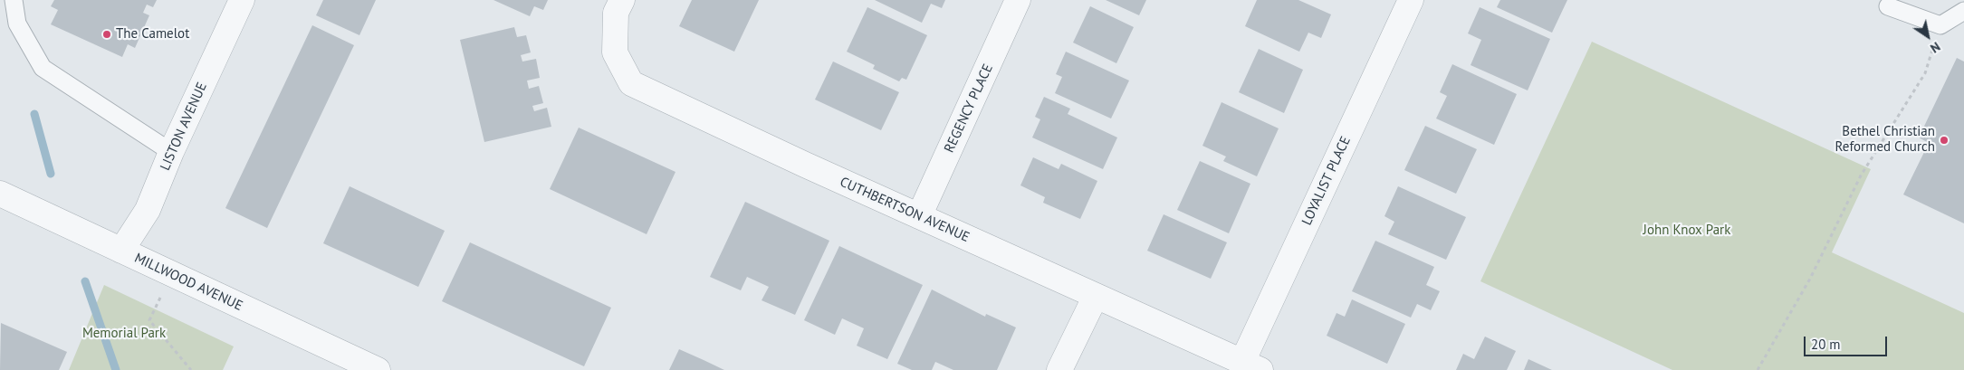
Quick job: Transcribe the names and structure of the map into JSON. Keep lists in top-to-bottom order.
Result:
{
  "streets": {
    "street": [
      "REGENCY PLACE",
      "LISTON AVENUE",
      "LOYALIST PLACE",
      "CUTHBERTSON AVENUE",
      "MILLWOOD AVENUE"
    ]
  },
  "crossings": [
    ["REGENCY PLACE", "CUTHBERTSON AVENUE"],
    ["LISTON AVENUE", "MILLWOOD AVENUE"],
    ["LOYALIST PLACE", "CUTHBERTSON AVENUE"]
  ],
  "parks": ["John Knox Park", "Memorial Park"],
  "places": ["The Camelot", "Bethel Christian Reformed Church"],
  "scale_bar": "20 m",
  "north": "bottom right"
}
